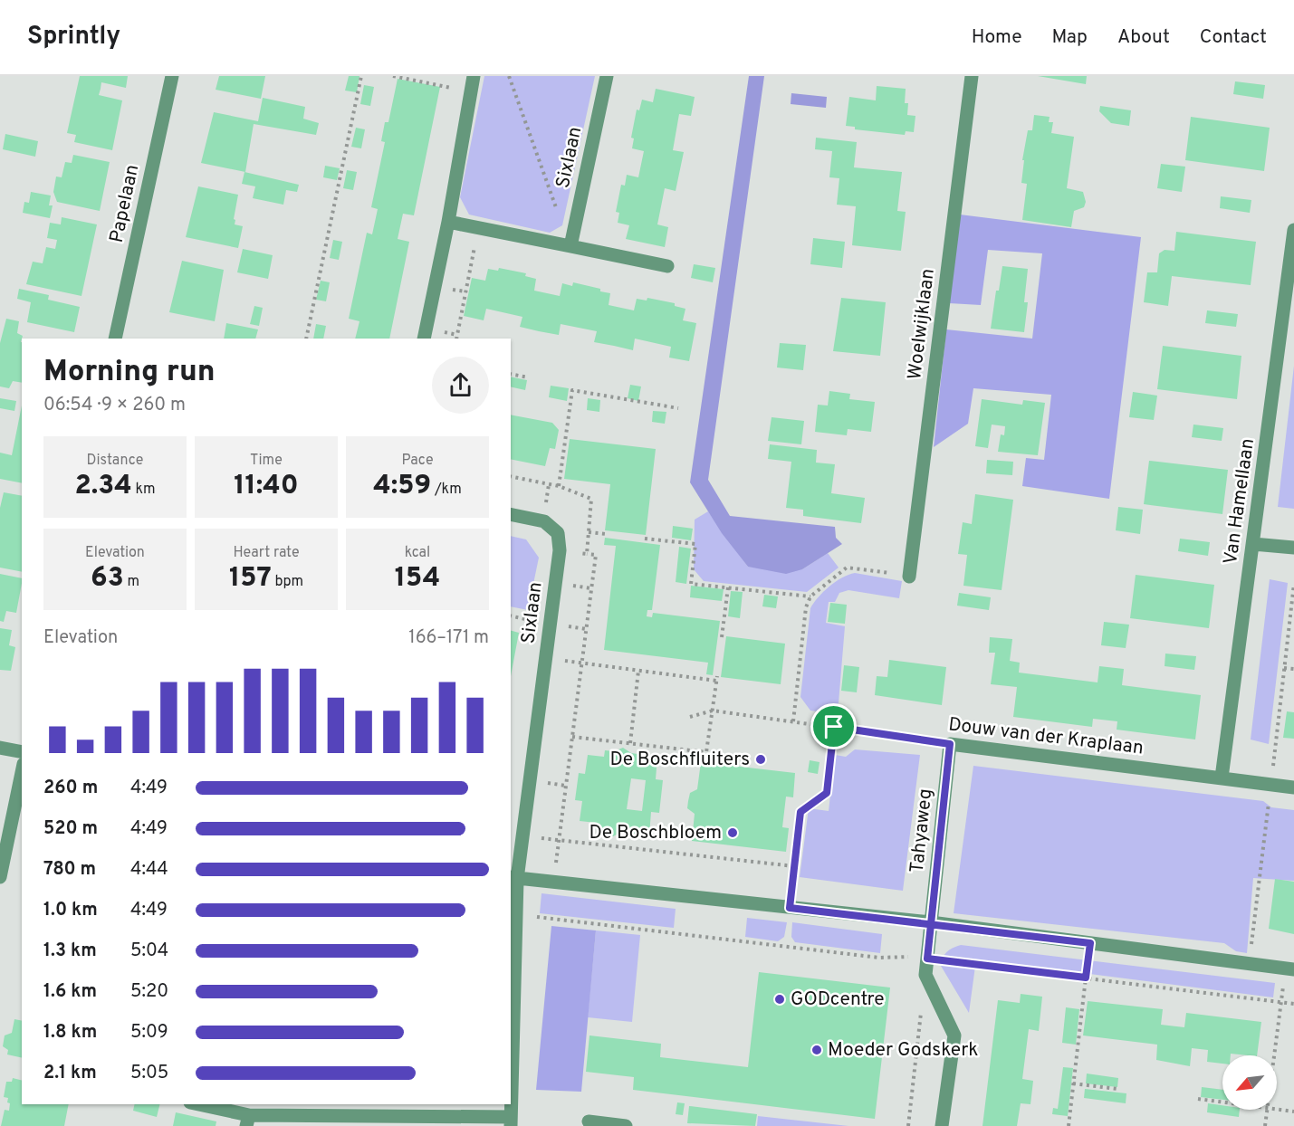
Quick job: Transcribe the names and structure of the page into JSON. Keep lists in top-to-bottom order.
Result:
{
  "streets": {
    "street": [
      "Sixlaan",
      "Papelaan",
      "Woelwijklaan",
      "Van Hamellaan",
      "Douw van der Kraplaan",
      "Tahyaweg"
    ]
  },
  "crossings": [
    ["Van Hamellaan", "Douw van der Kraplaan"],
    ["Douw van der Kraplaan", "Tahyaweg"]
  ],
  "places": [
    "De Boschfluiters",
    "De Boschbloem",
    "GODcentre",
    "Moeder Godskerk"
  ],
  "north": "bottom left",
  "page": {
    "header": "Sprintly",
    "nav": [
      "Home",
      "Map",
      "About",
      "Contact"
    ],
    "heading": ["Morning run", "06:54 · 9 × 260 m"],
    "stats": [
      ["Distance", "2.34 km"],
      ["Time", "11:40"],
      ["Pace", "4:59 /km"],
      ["Elevation", "63 m"],
      ["Heart rate", "157 bpm"],
      ["kcal", "154"]
    ],
    "chart": ["Elevation", "166–171 m"],
    "list": [
      {
        "name": "260 m",
        "note": "4:49"
      },
      {
        "name": "520 m",
        "note": "4:49"
      },
      {
        "name": "780 m",
        "note": "4:44"
      },
      {
        "name": "1.0 km",
        "note": "4:49"
      },
      {
        "name": "1.3 km",
        "note": "5:04"
      },
      {
        "name": "1.6 km",
        "note": "5:20"
      },
      {
        "name": "1.8 km",
        "note": "5:09"
      },
      {
        "name": "2.1 km",
        "note": "5:05"
      }
    ]
  }
}
